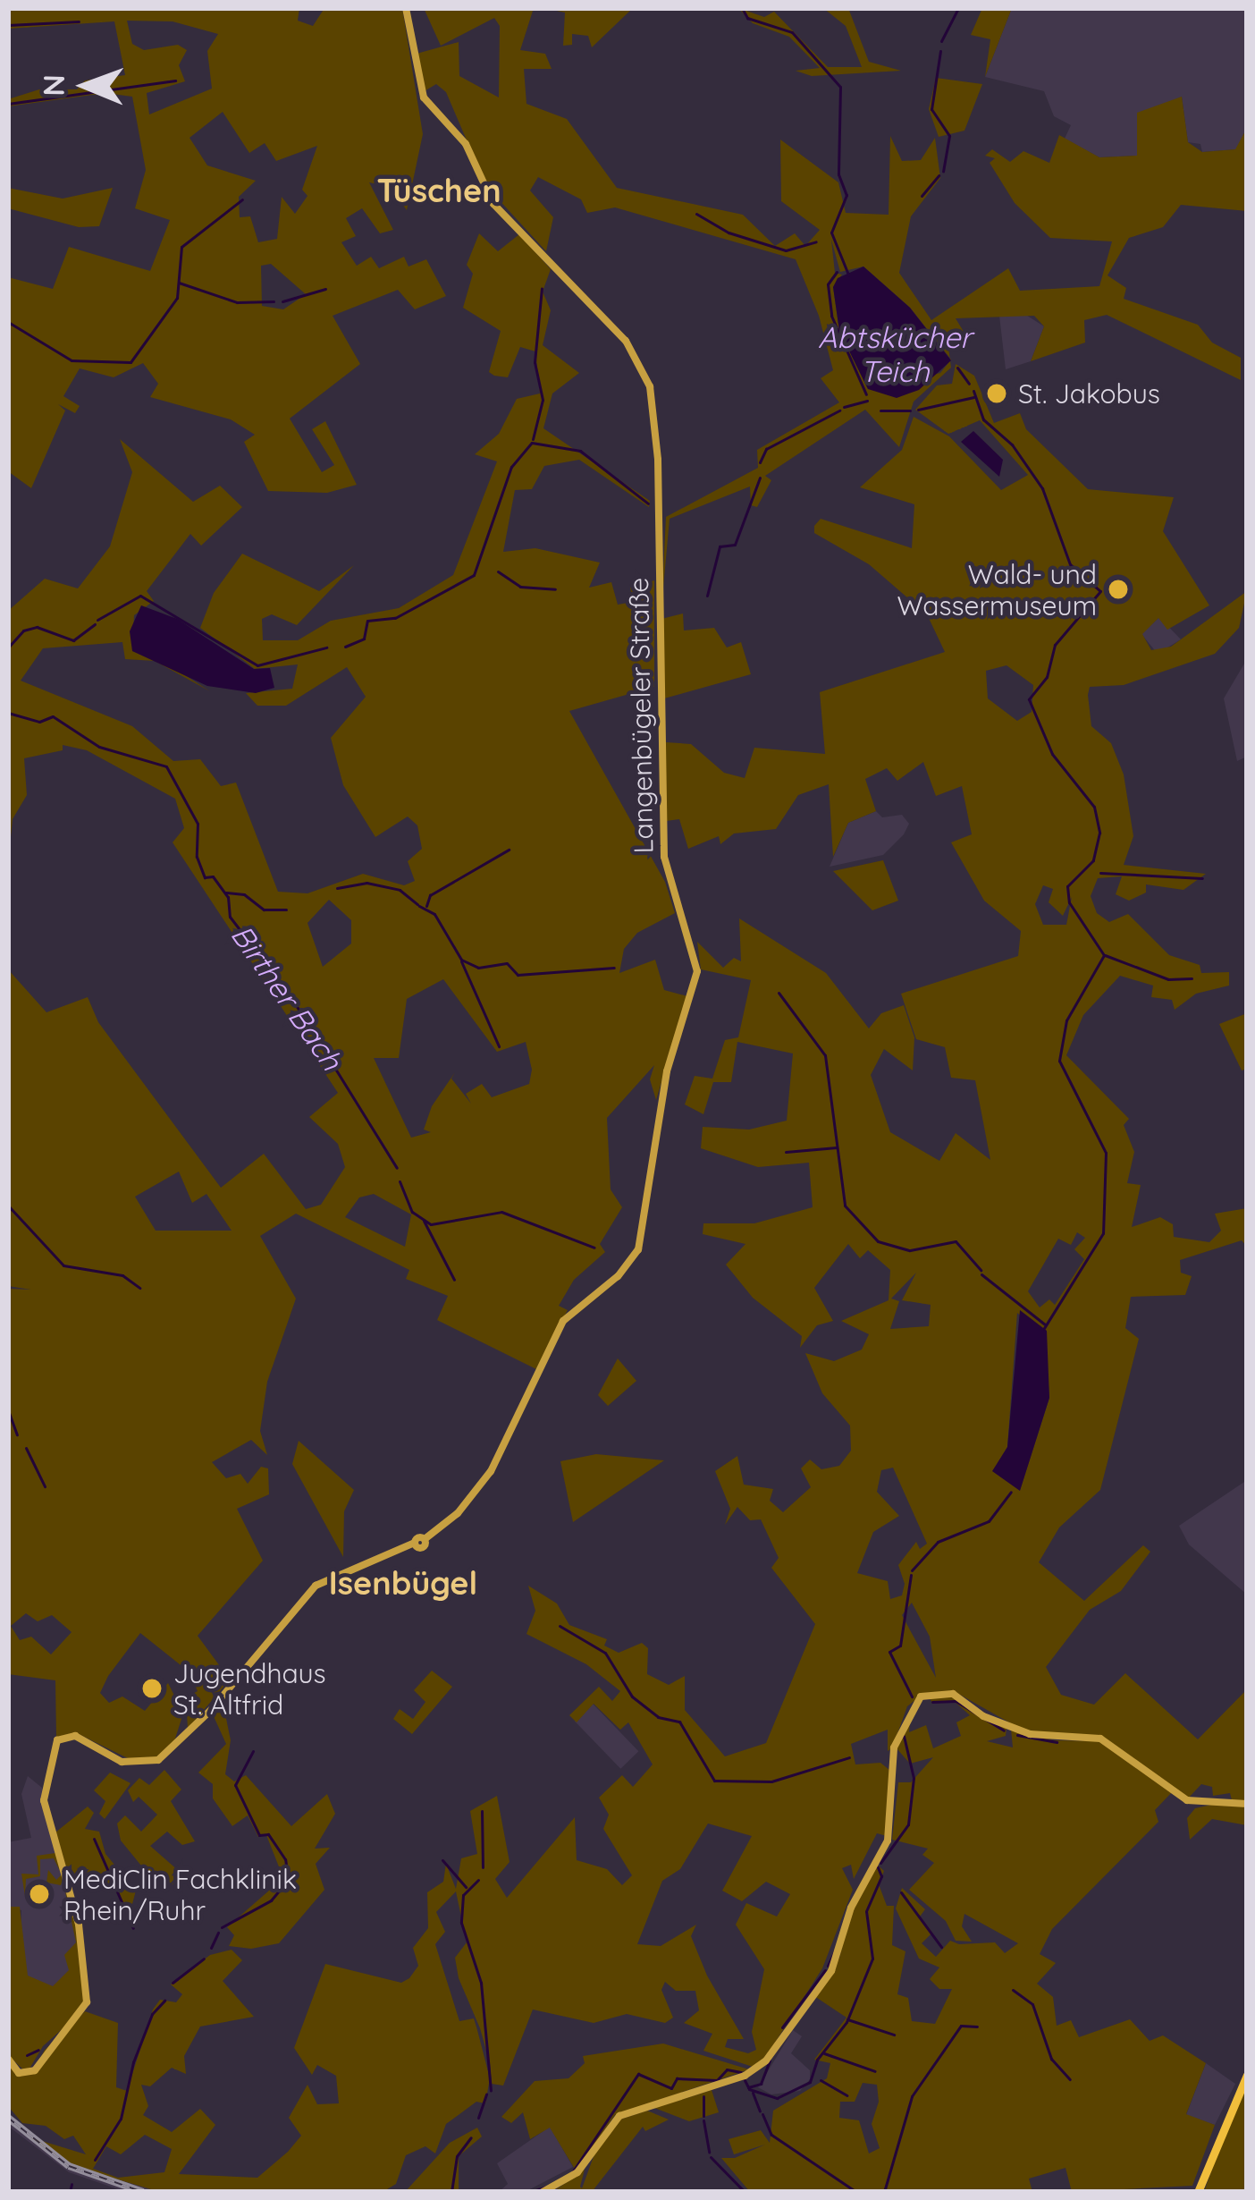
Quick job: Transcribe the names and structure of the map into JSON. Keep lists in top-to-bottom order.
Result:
{
  "streets": {
    "main road": ["Langenbügeler Straße"]
  },
  "districts": ["Tüschen", "Isenbügel"],
  "water": ["Abtskücher Teich", "Birther Bach"],
  "places": [
    "St. Jakobus",
    "Wald- und Wassermuseum",
    "Jugendhaus St. Altfrid",
    "MediClin Fachklinik Rhein/Ruhr"
  ],
  "north": "left"
}
